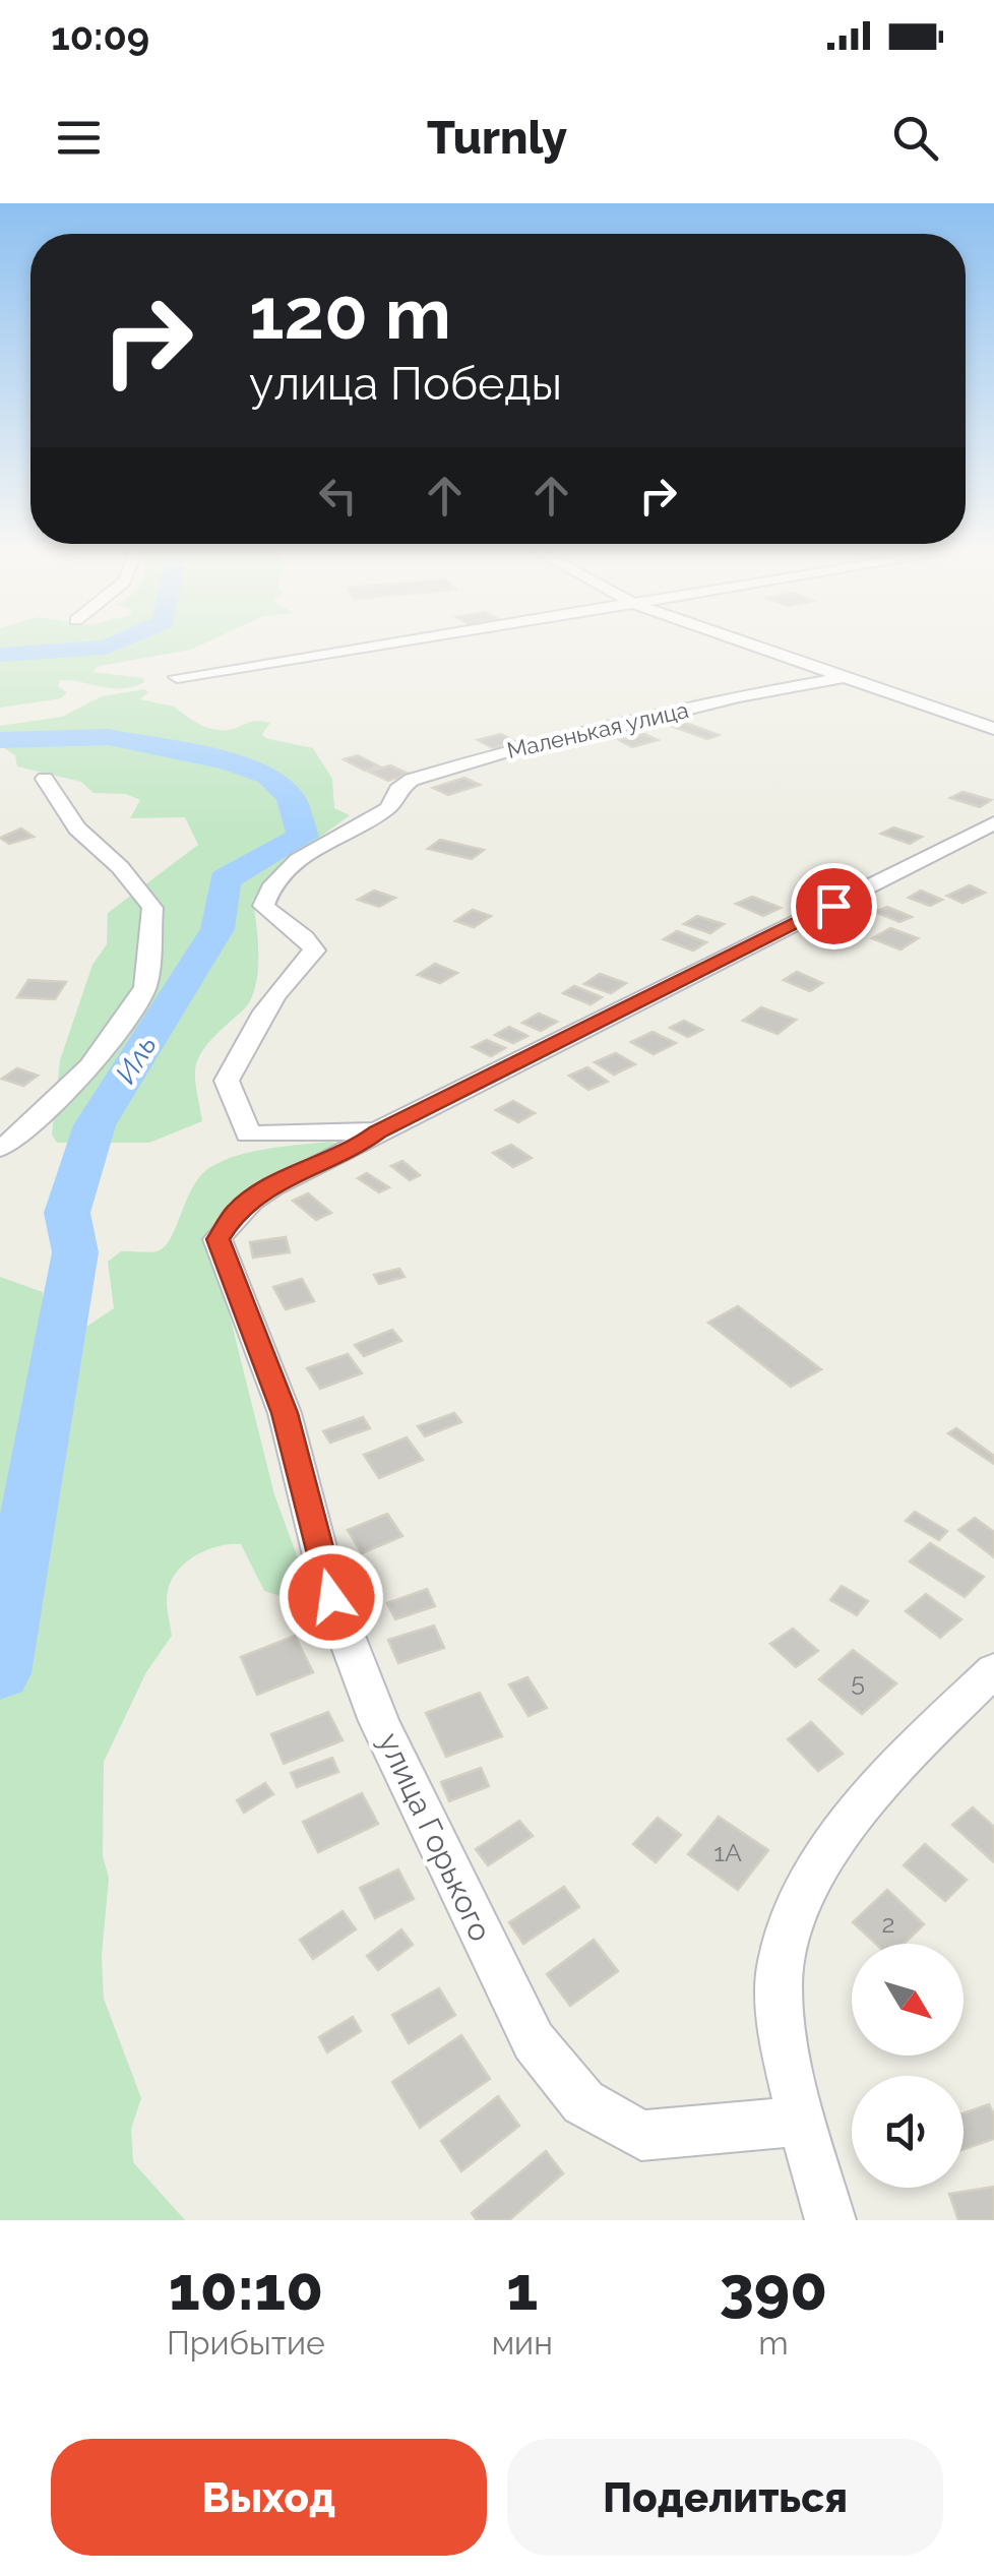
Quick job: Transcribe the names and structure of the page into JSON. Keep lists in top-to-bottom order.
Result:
{
  "streets": {
    "street": ["Маленькая улица", "улица Горького"]
  },
  "crossings": [
    ["Маленькая улица", "улица Горького"]
  ],
  "water": ["Иль"],
  "house_numbers": ["5", "1А", "2"],
  "north": "bottom right",
  "page": {
    "status": "10:09",
    "header": "Turnly",
    "turn": ["120 m", "улица Победы"],
    "eta": [
      "10:10",
      "Прибытие",
      "1",
      "мин",
      "390",
      "m"
    ],
    "buttons": ["Выход", "Поделиться"]
  }
}
